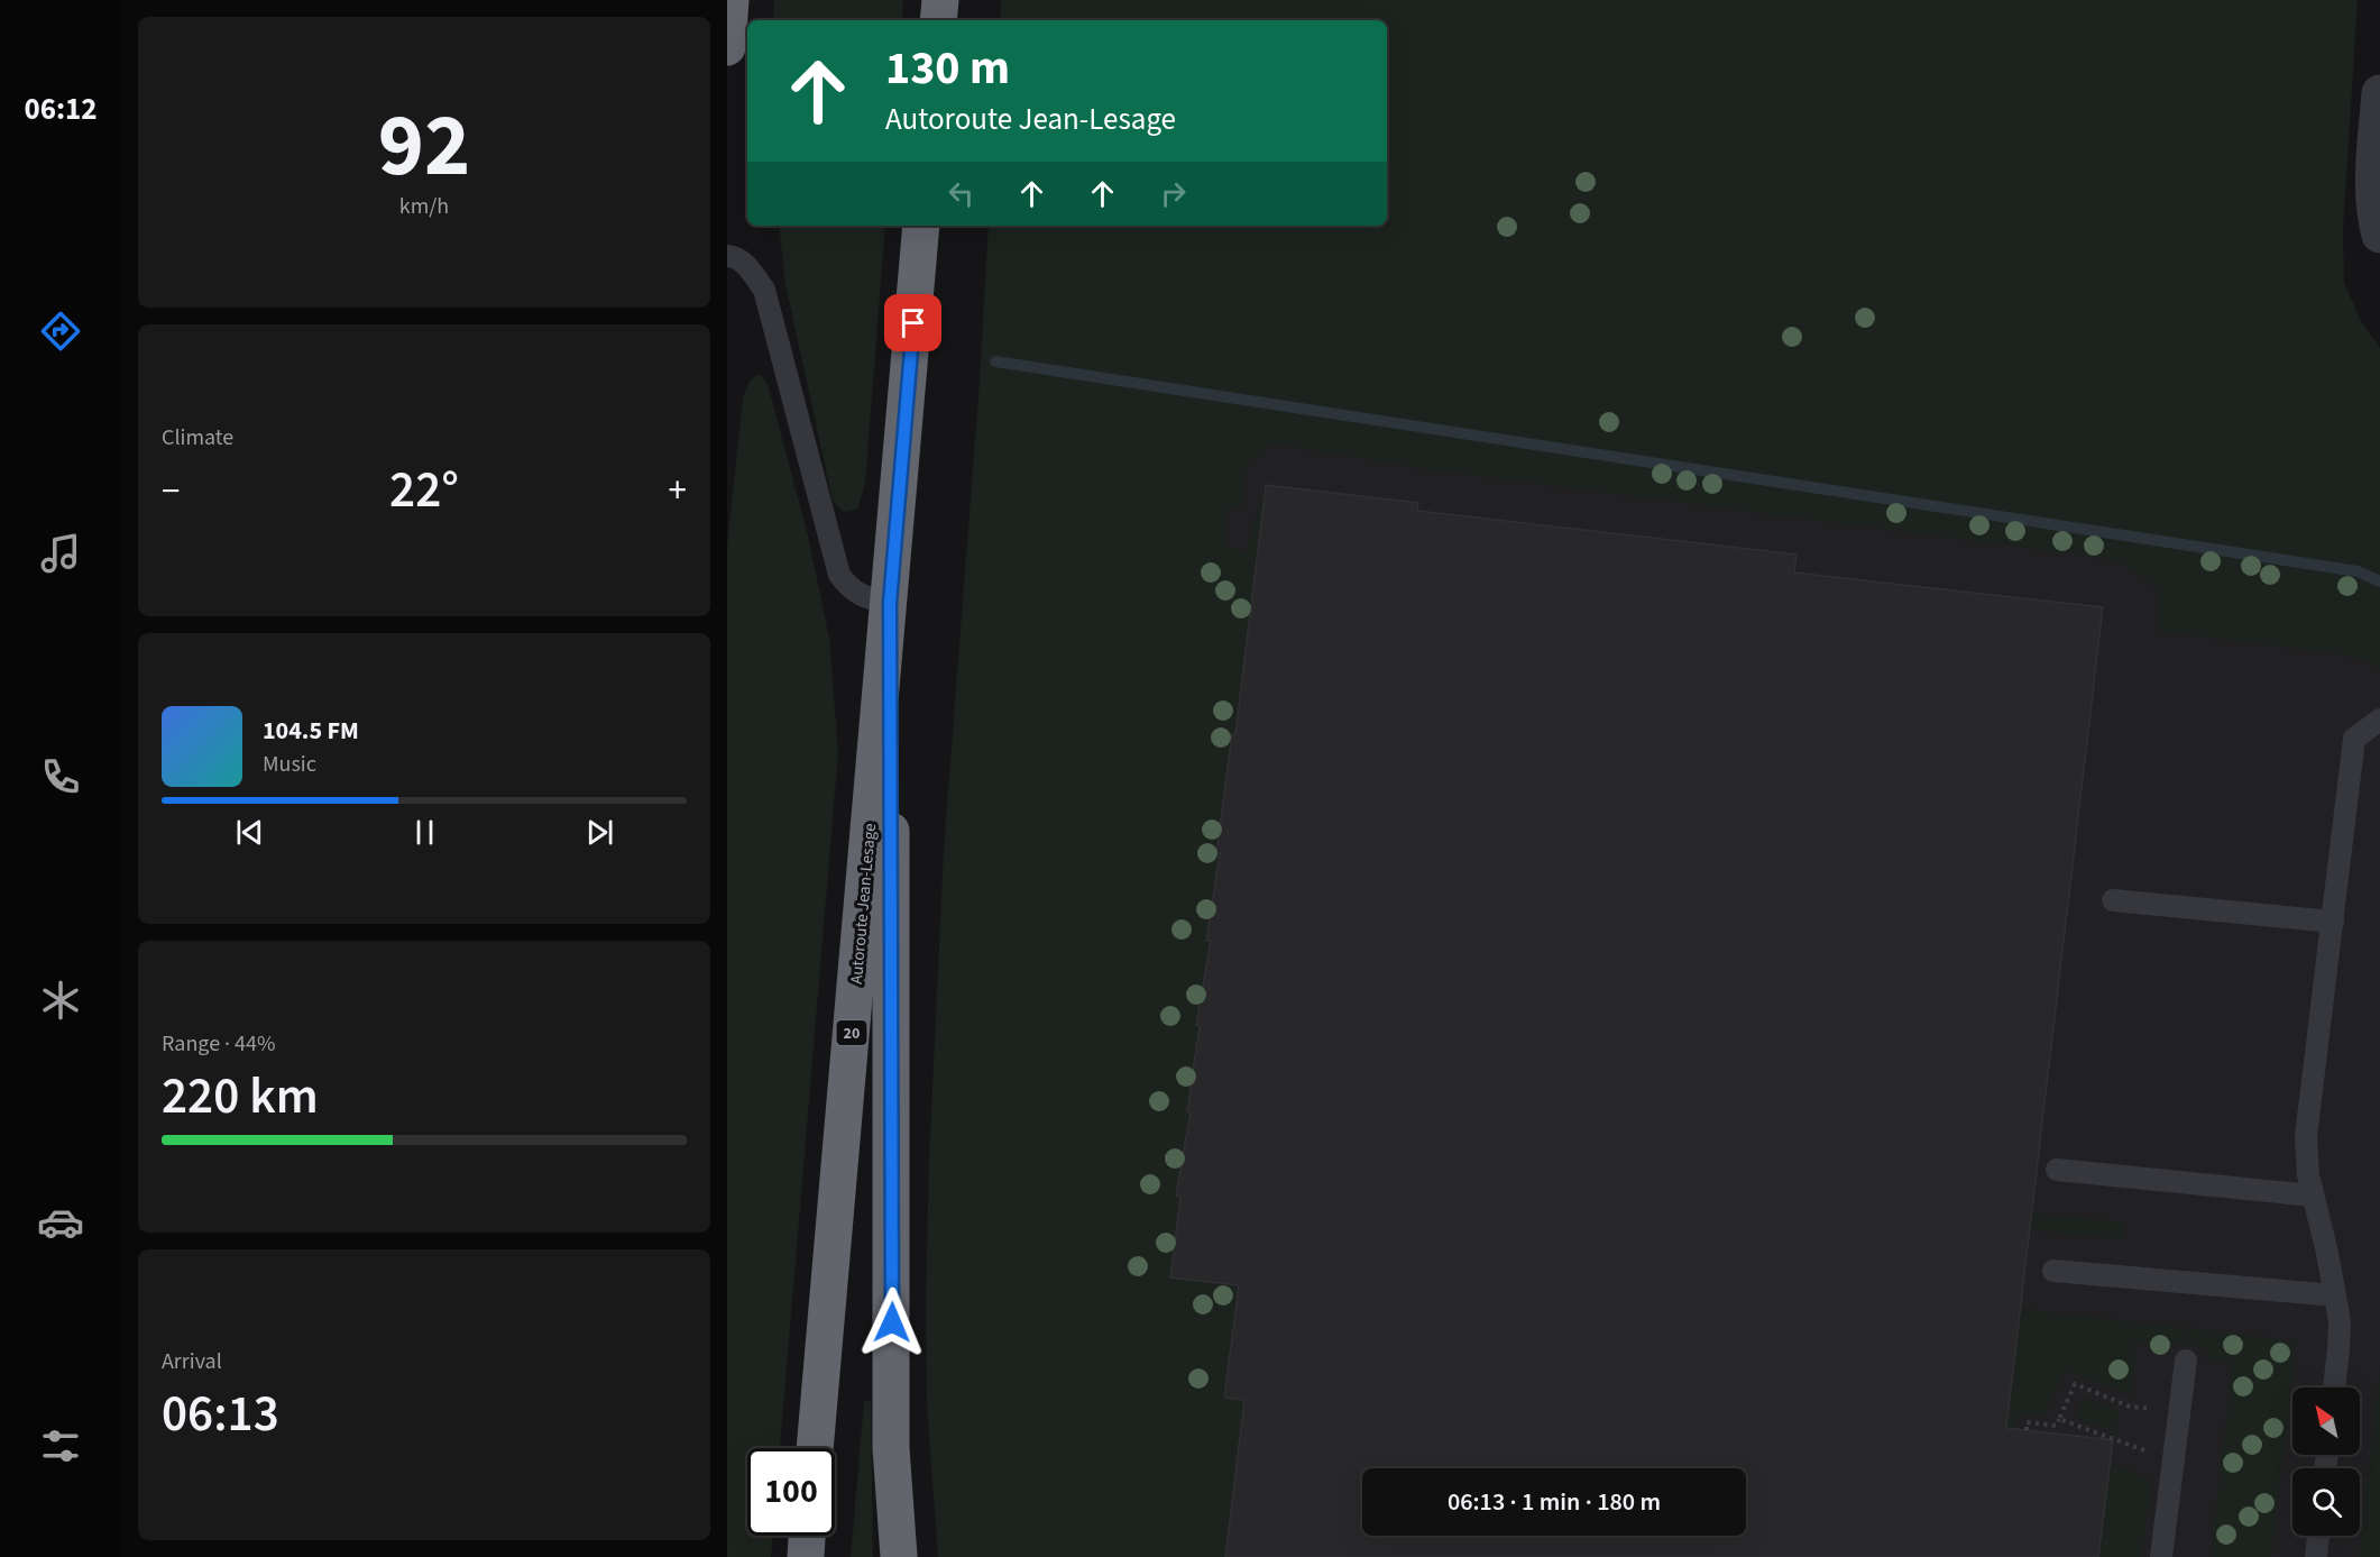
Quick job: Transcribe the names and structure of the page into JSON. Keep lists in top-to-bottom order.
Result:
{
  "streets": {
    "highway": ["Autoroute Jean-Lesage", "20"]
  },
  "north": "top left",
  "page": {
    "tabs": "06:12",
    "tile": [
      ["92", "km/h"],
      "Climate",
      ["Range · 44%", "220 km"],
      ["Arrival", "06:13"]
    ],
    "turn": ["130 m", "Autoroute Jean-Lesage"],
    "heat": ["−", "22°", "+"],
    "song": ["104.5 FM", "Music"],
    "limit": "100",
    "trip": "06:13 · 1 min · 180 m"
  }
}
